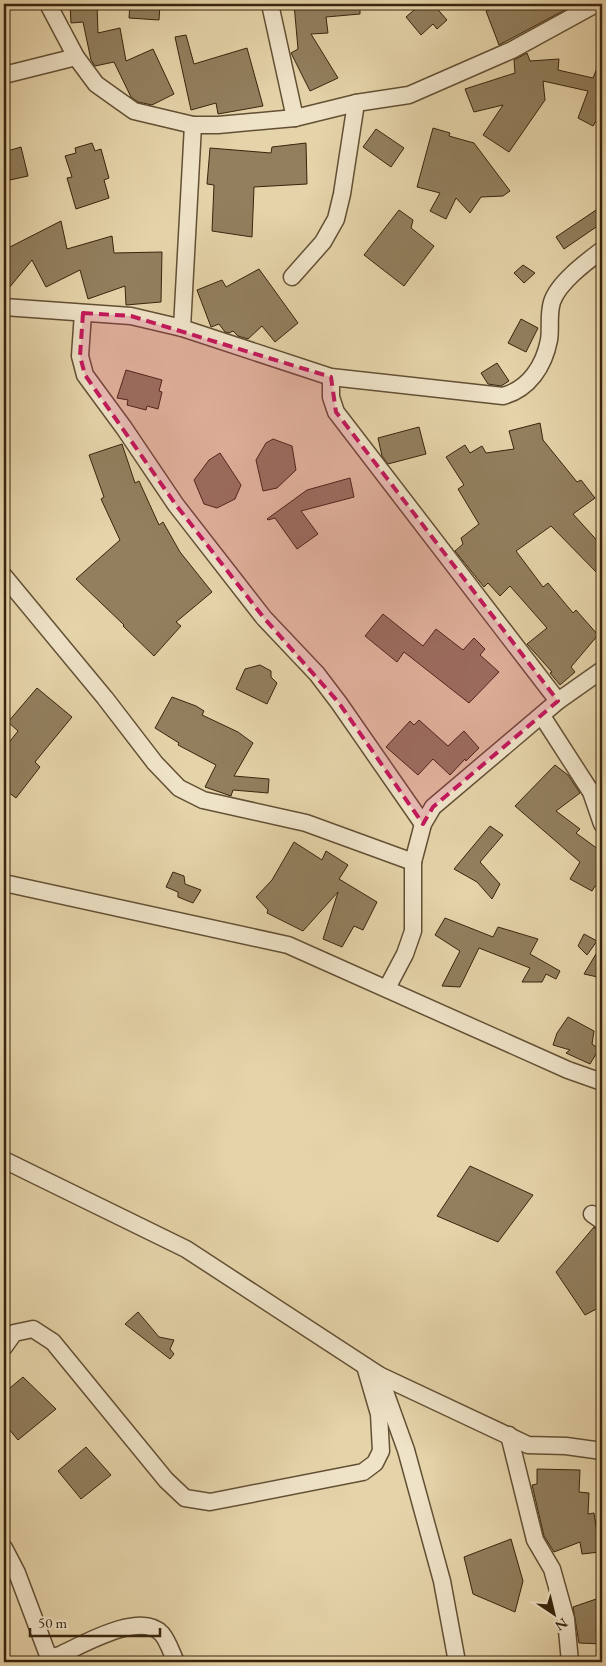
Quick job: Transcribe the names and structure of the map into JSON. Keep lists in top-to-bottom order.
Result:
{
  "scale_bar": "50 m",
  "north": "bottom right"
}
